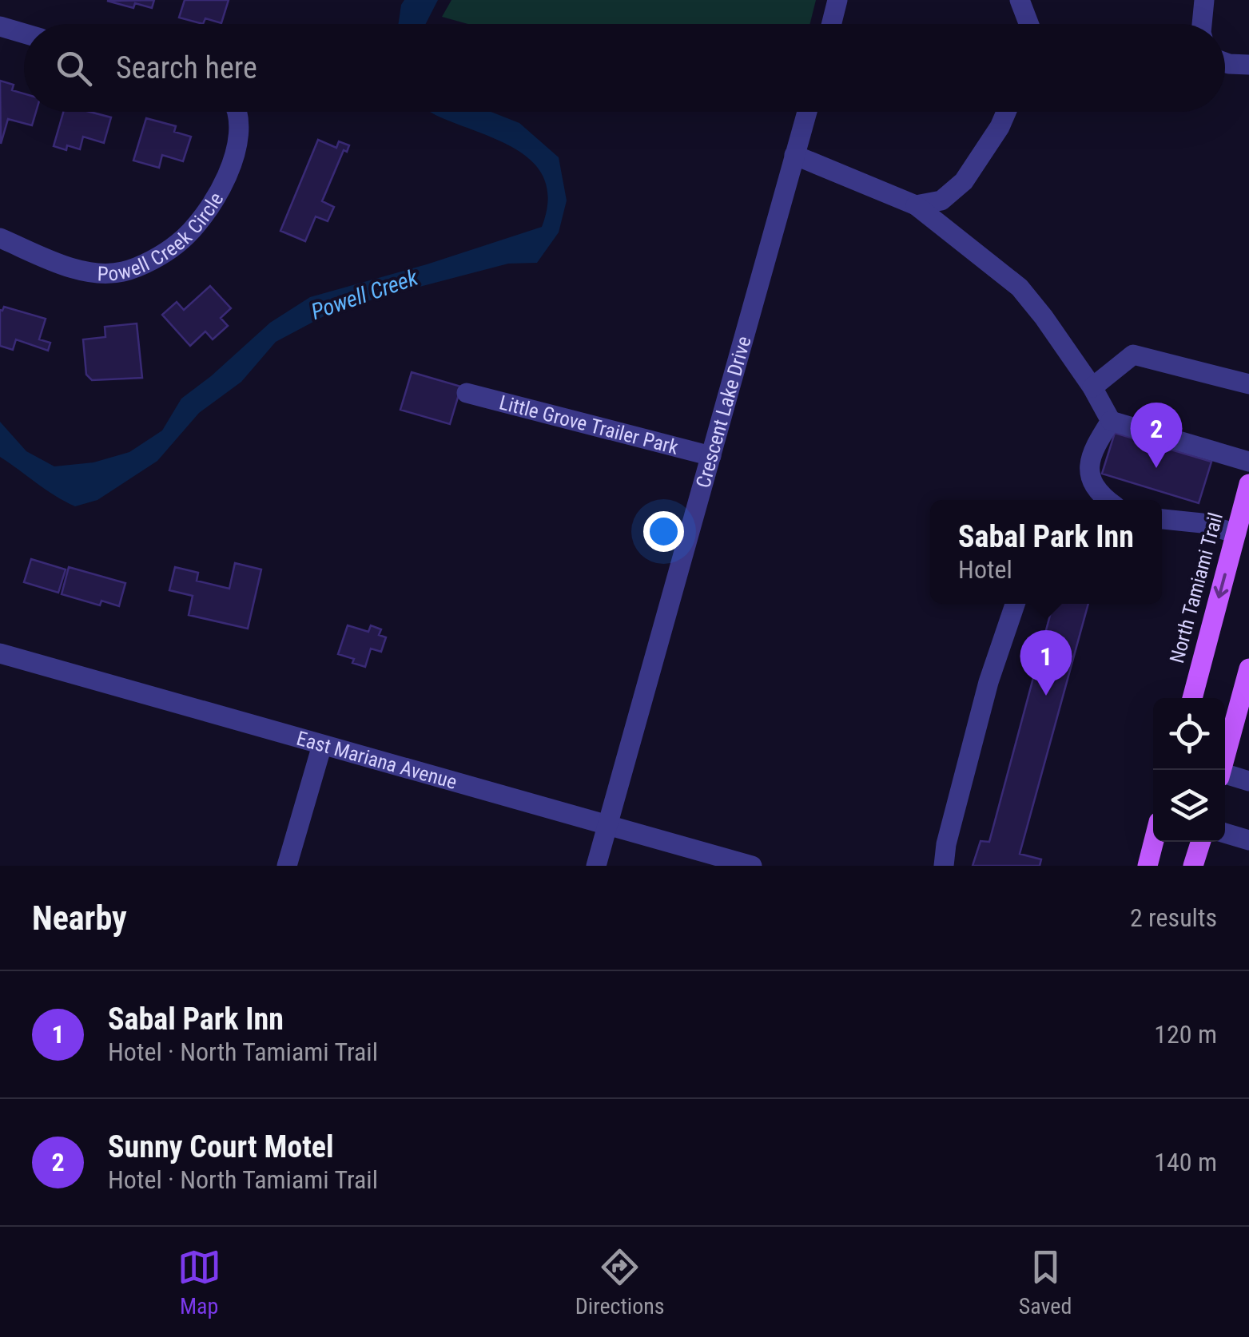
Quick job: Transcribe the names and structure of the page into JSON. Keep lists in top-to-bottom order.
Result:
{
  "streets": {
    "main road": ["North Tamiami Trail"],
    "street": [
      "Powell Creek Circle",
      "Crescent Lake Drive",
      "Little Grove Trailer Park",
      "East Mariana Avenue"
    ]
  },
  "crossings": [
    ["Crescent Lake Drive", "Little Grove Trailer Park"],
    ["Crescent Lake Drive", "East Mariana Avenue"]
  ],
  "one_way": ["North Tamiami Trail"],
  "water": ["Powell Creek"],
  "page": {
    "search": "Search here",
    "pins": ["2", "1"],
    "popup": ["Sabal Park Inn", "Hotel"],
    "heading": ["Nearby", "2 results"],
    "list": [
      {
        "mark": "1",
        "name": "Sabal Park Inn",
        "note": "Hotel · North Tamiami Trail",
        "value": "120 m"
      },
      {
        "mark": "2",
        "name": "Sunny Court Motel",
        "note": "Hotel · North Tamiami Trail",
        "value": "140 m"
      }
    ],
    "nav": ["Map", "Directions", "Saved"]
  }
}
